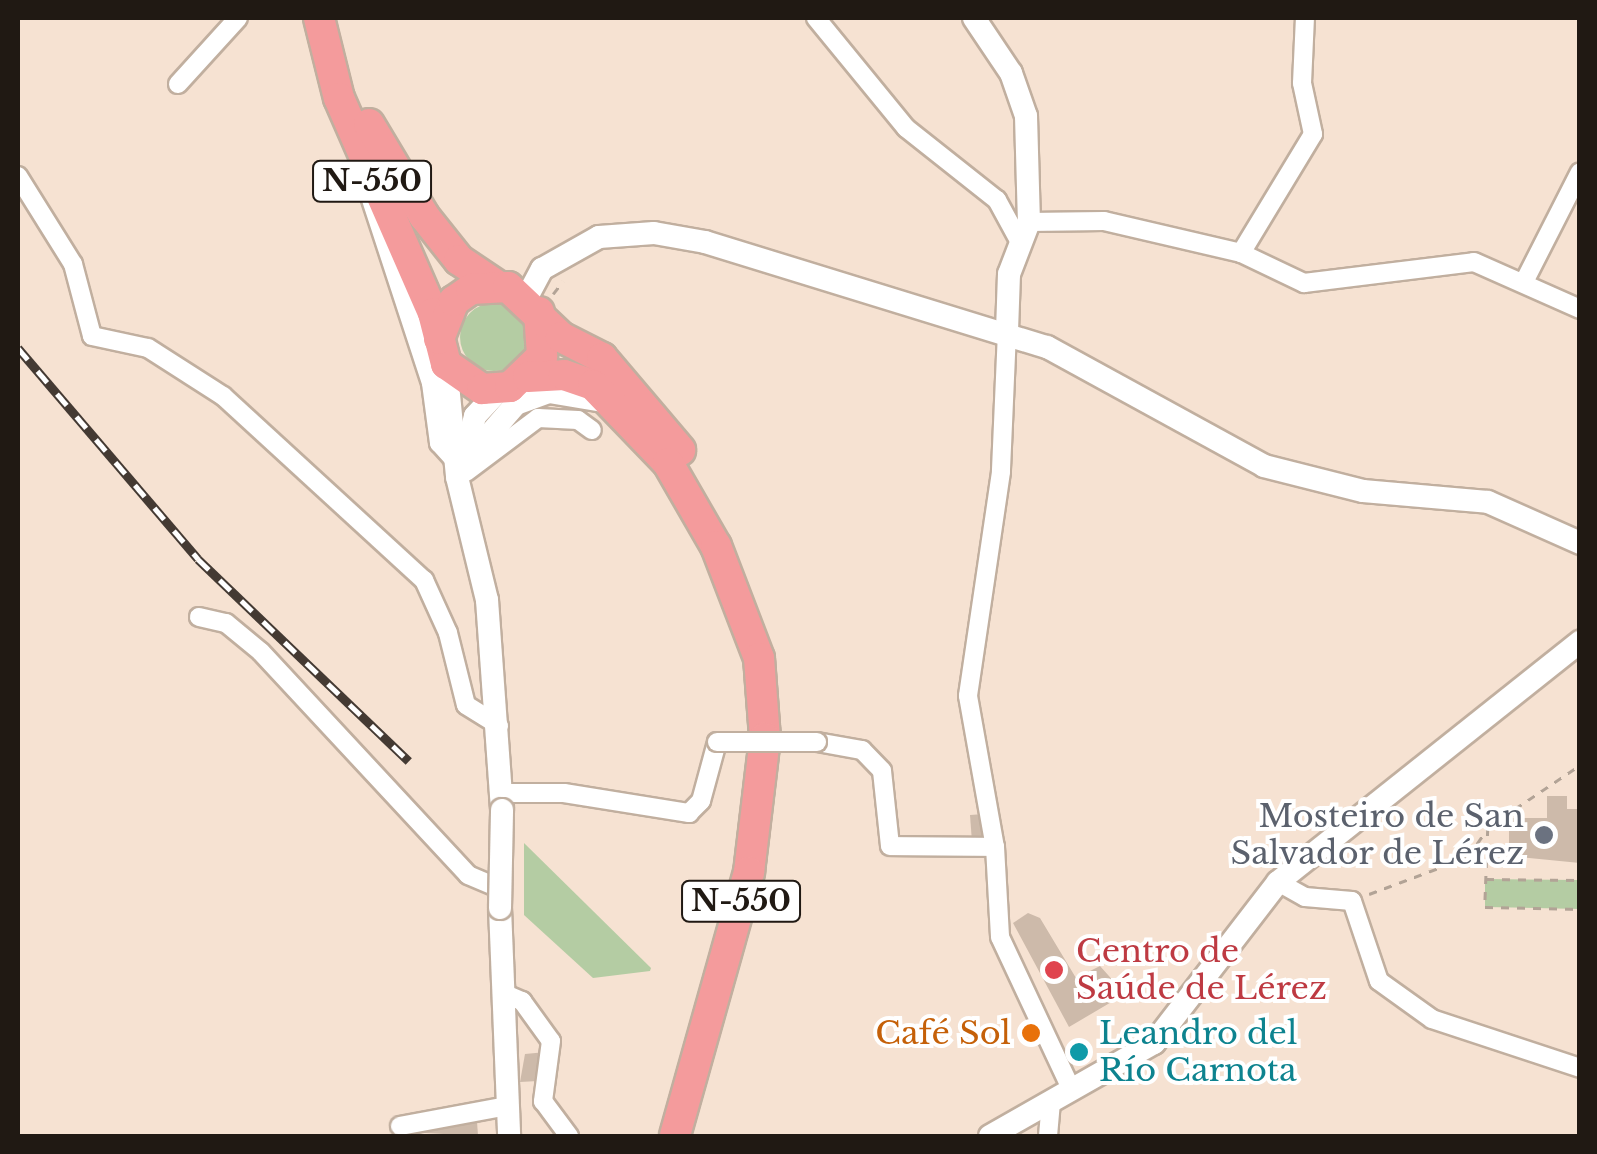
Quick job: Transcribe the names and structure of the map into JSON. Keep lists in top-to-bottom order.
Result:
{
  "streets": {
    "highway": ["N-550"]
  },
  "places": [
    "Mosteiro de San Salvador de Lérez",
    "Centro de Saúde de Lérez",
    "Café Sol",
    "Leandro del Río Carnota"
  ]
}
